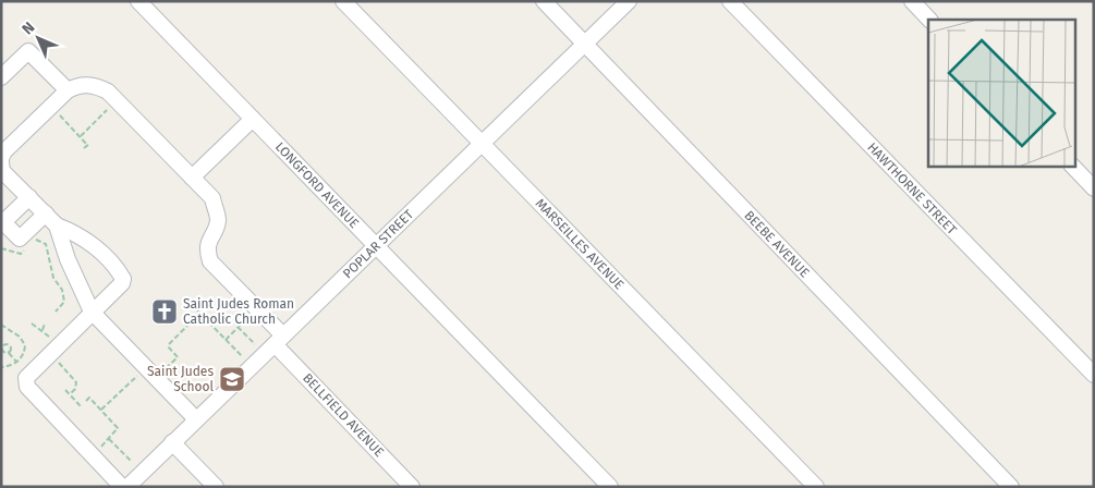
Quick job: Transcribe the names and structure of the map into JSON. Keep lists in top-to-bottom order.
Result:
{
  "streets": {
    "street": [
      "LONGFORD AVENUE",
      "HAWTHORNE STREET",
      "POPLAR STREET",
      "MARSEILLES AVENUE",
      "BEEBE AVENUE",
      "BELLFIELD AVENUE"
    ]
  },
  "crossings": [
    ["LONGFORD AVENUE", "POPLAR STREET"],
    ["POPLAR STREET", "MARSEILLES AVENUE"],
    ["POPLAR STREET", "BEEBE AVENUE"],
    ["POPLAR STREET", "BELLFIELD AVENUE"]
  ],
  "places": {
    "church": ["Saint Judes Roman Catholic Church"],
    "school or university": ["Saint Judes School"]
  },
  "north": "top left"
}
